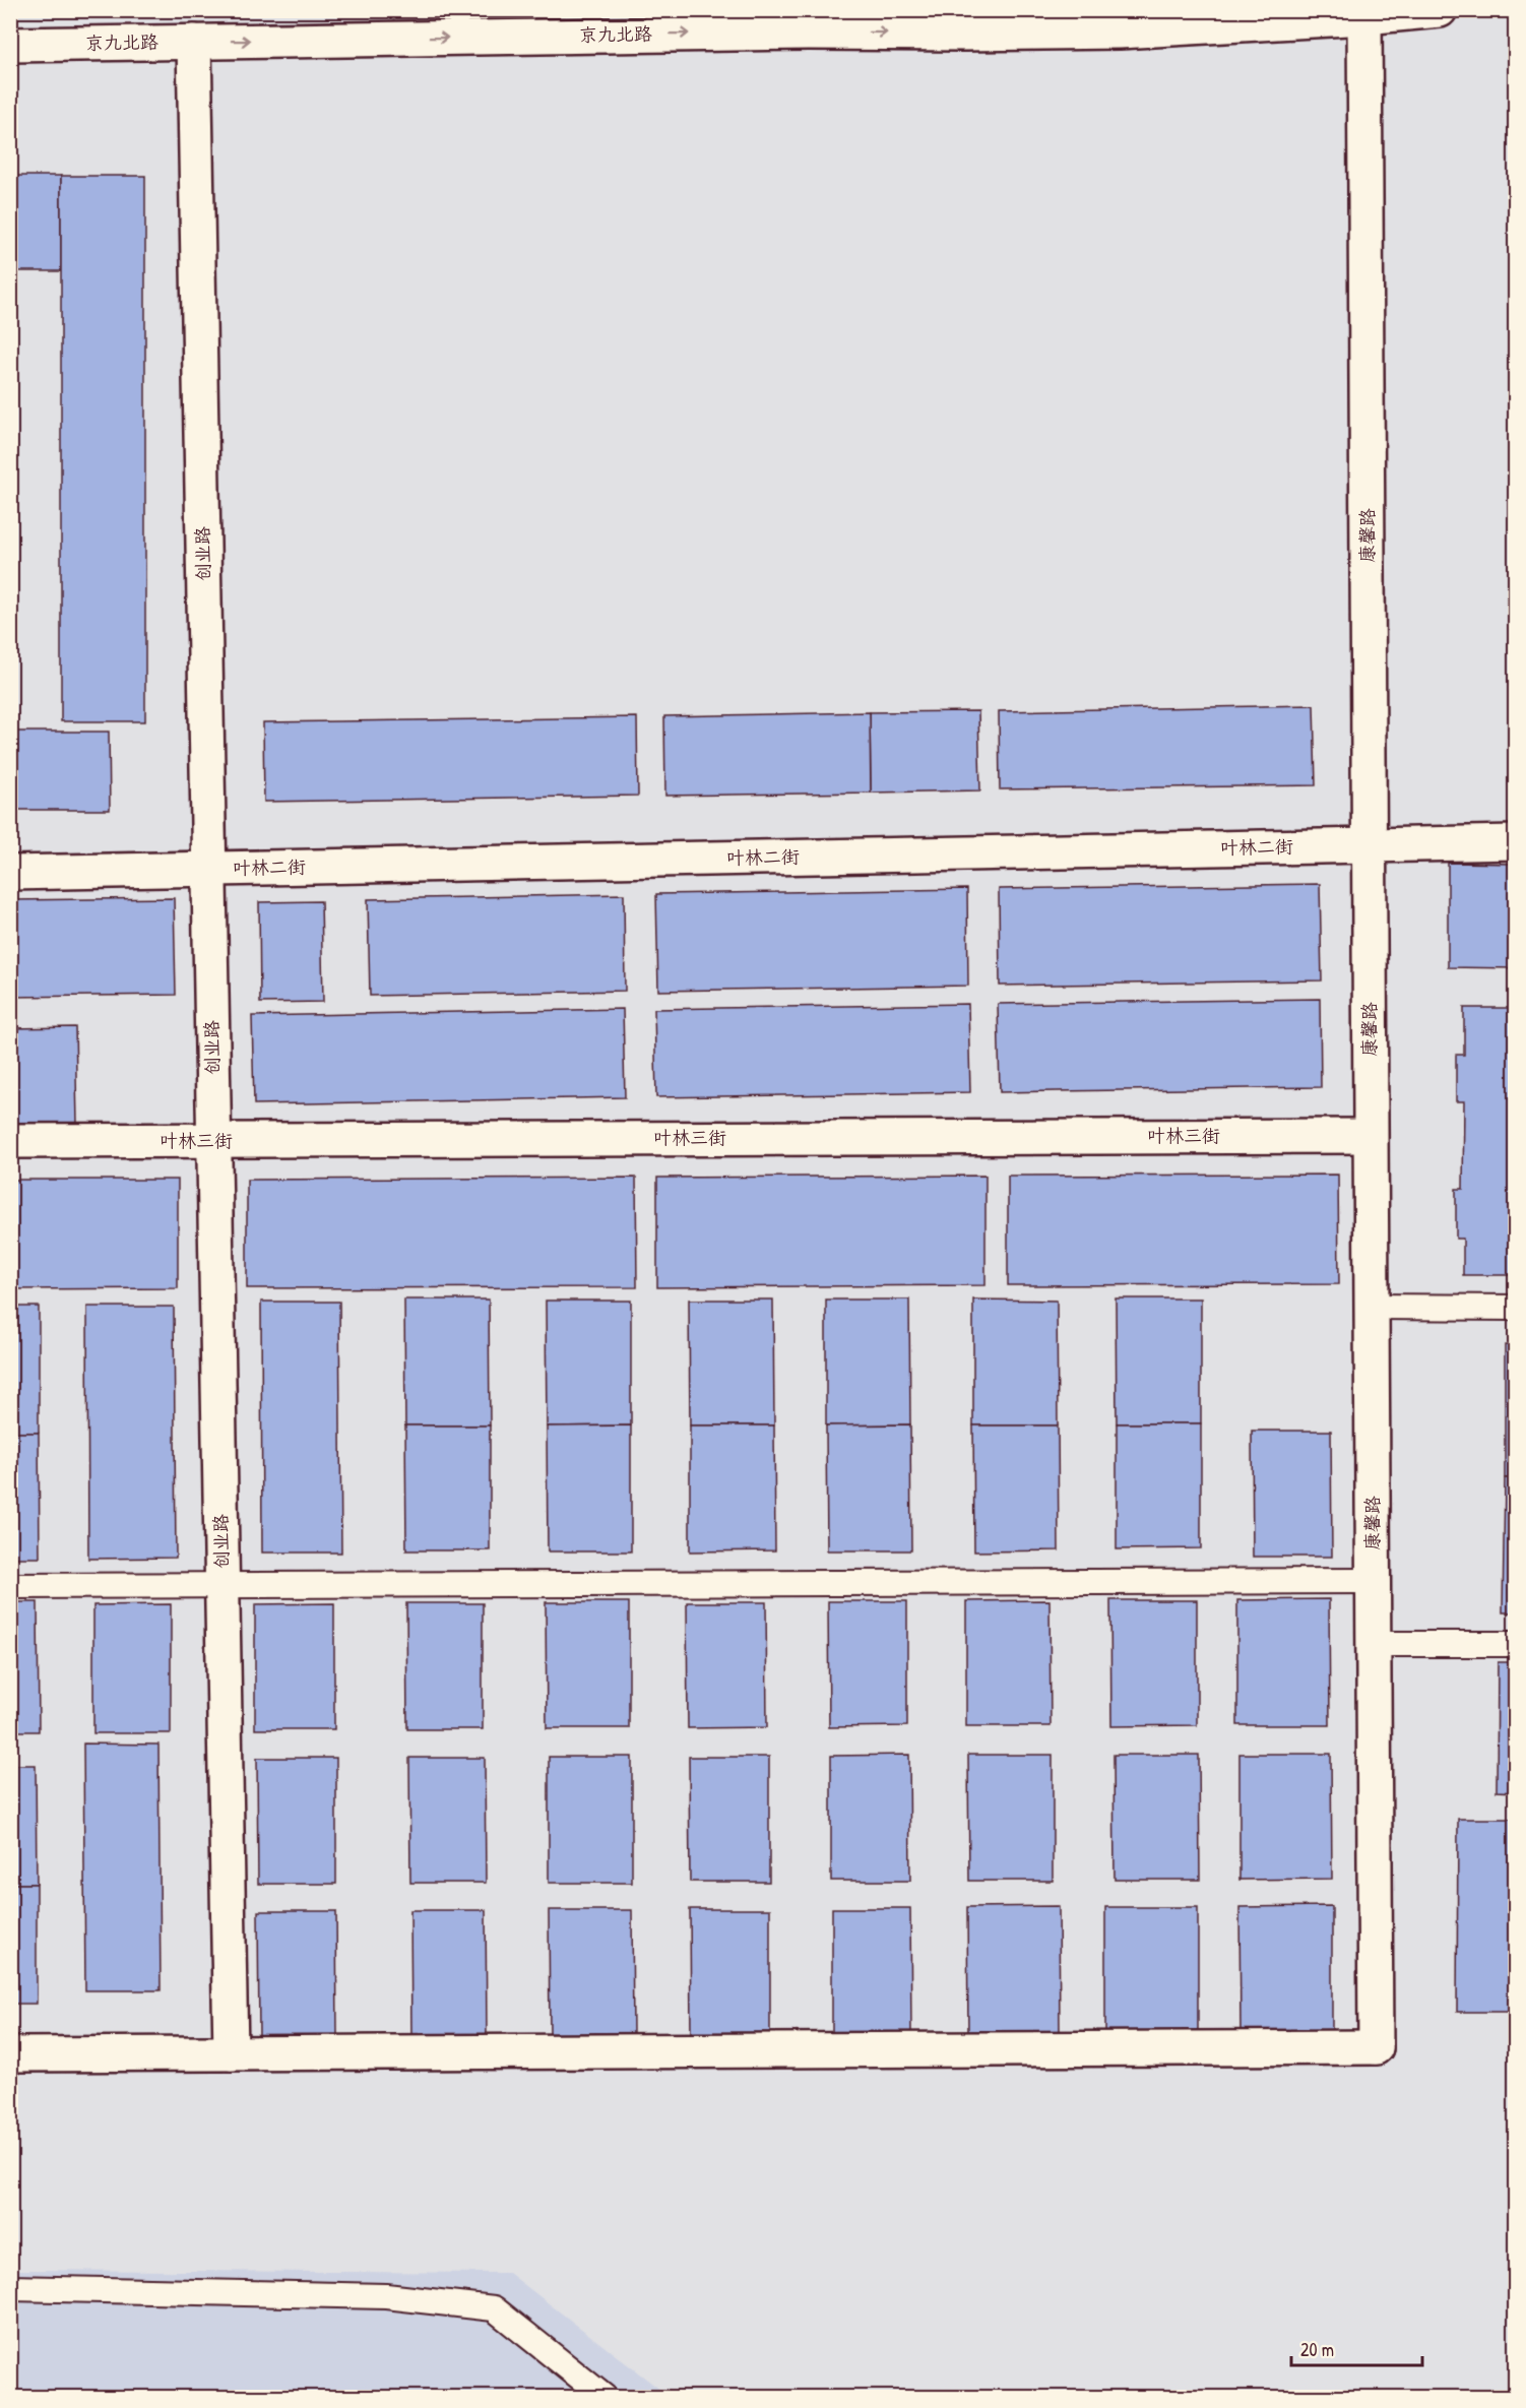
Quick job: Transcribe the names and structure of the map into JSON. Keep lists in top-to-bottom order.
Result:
{
  "streets": {
    "street": [
      "京九北路",
      "康馨路",
      "创业路",
      "叶林二街",
      "叶林三街"
    ]
  },
  "crossings": [
    ["京九北路", "康馨路"],
    ["京九北路", "创业路"],
    ["康馨路", "创业路"],
    ["康馨路", "叶林二街"],
    ["康馨路", "叶林三街"],
    ["创业路", "叶林二街"],
    ["创业路", "叶林三街"]
  ],
  "one_way": ["京九北路"],
  "scale_bar": "20 m"
}
